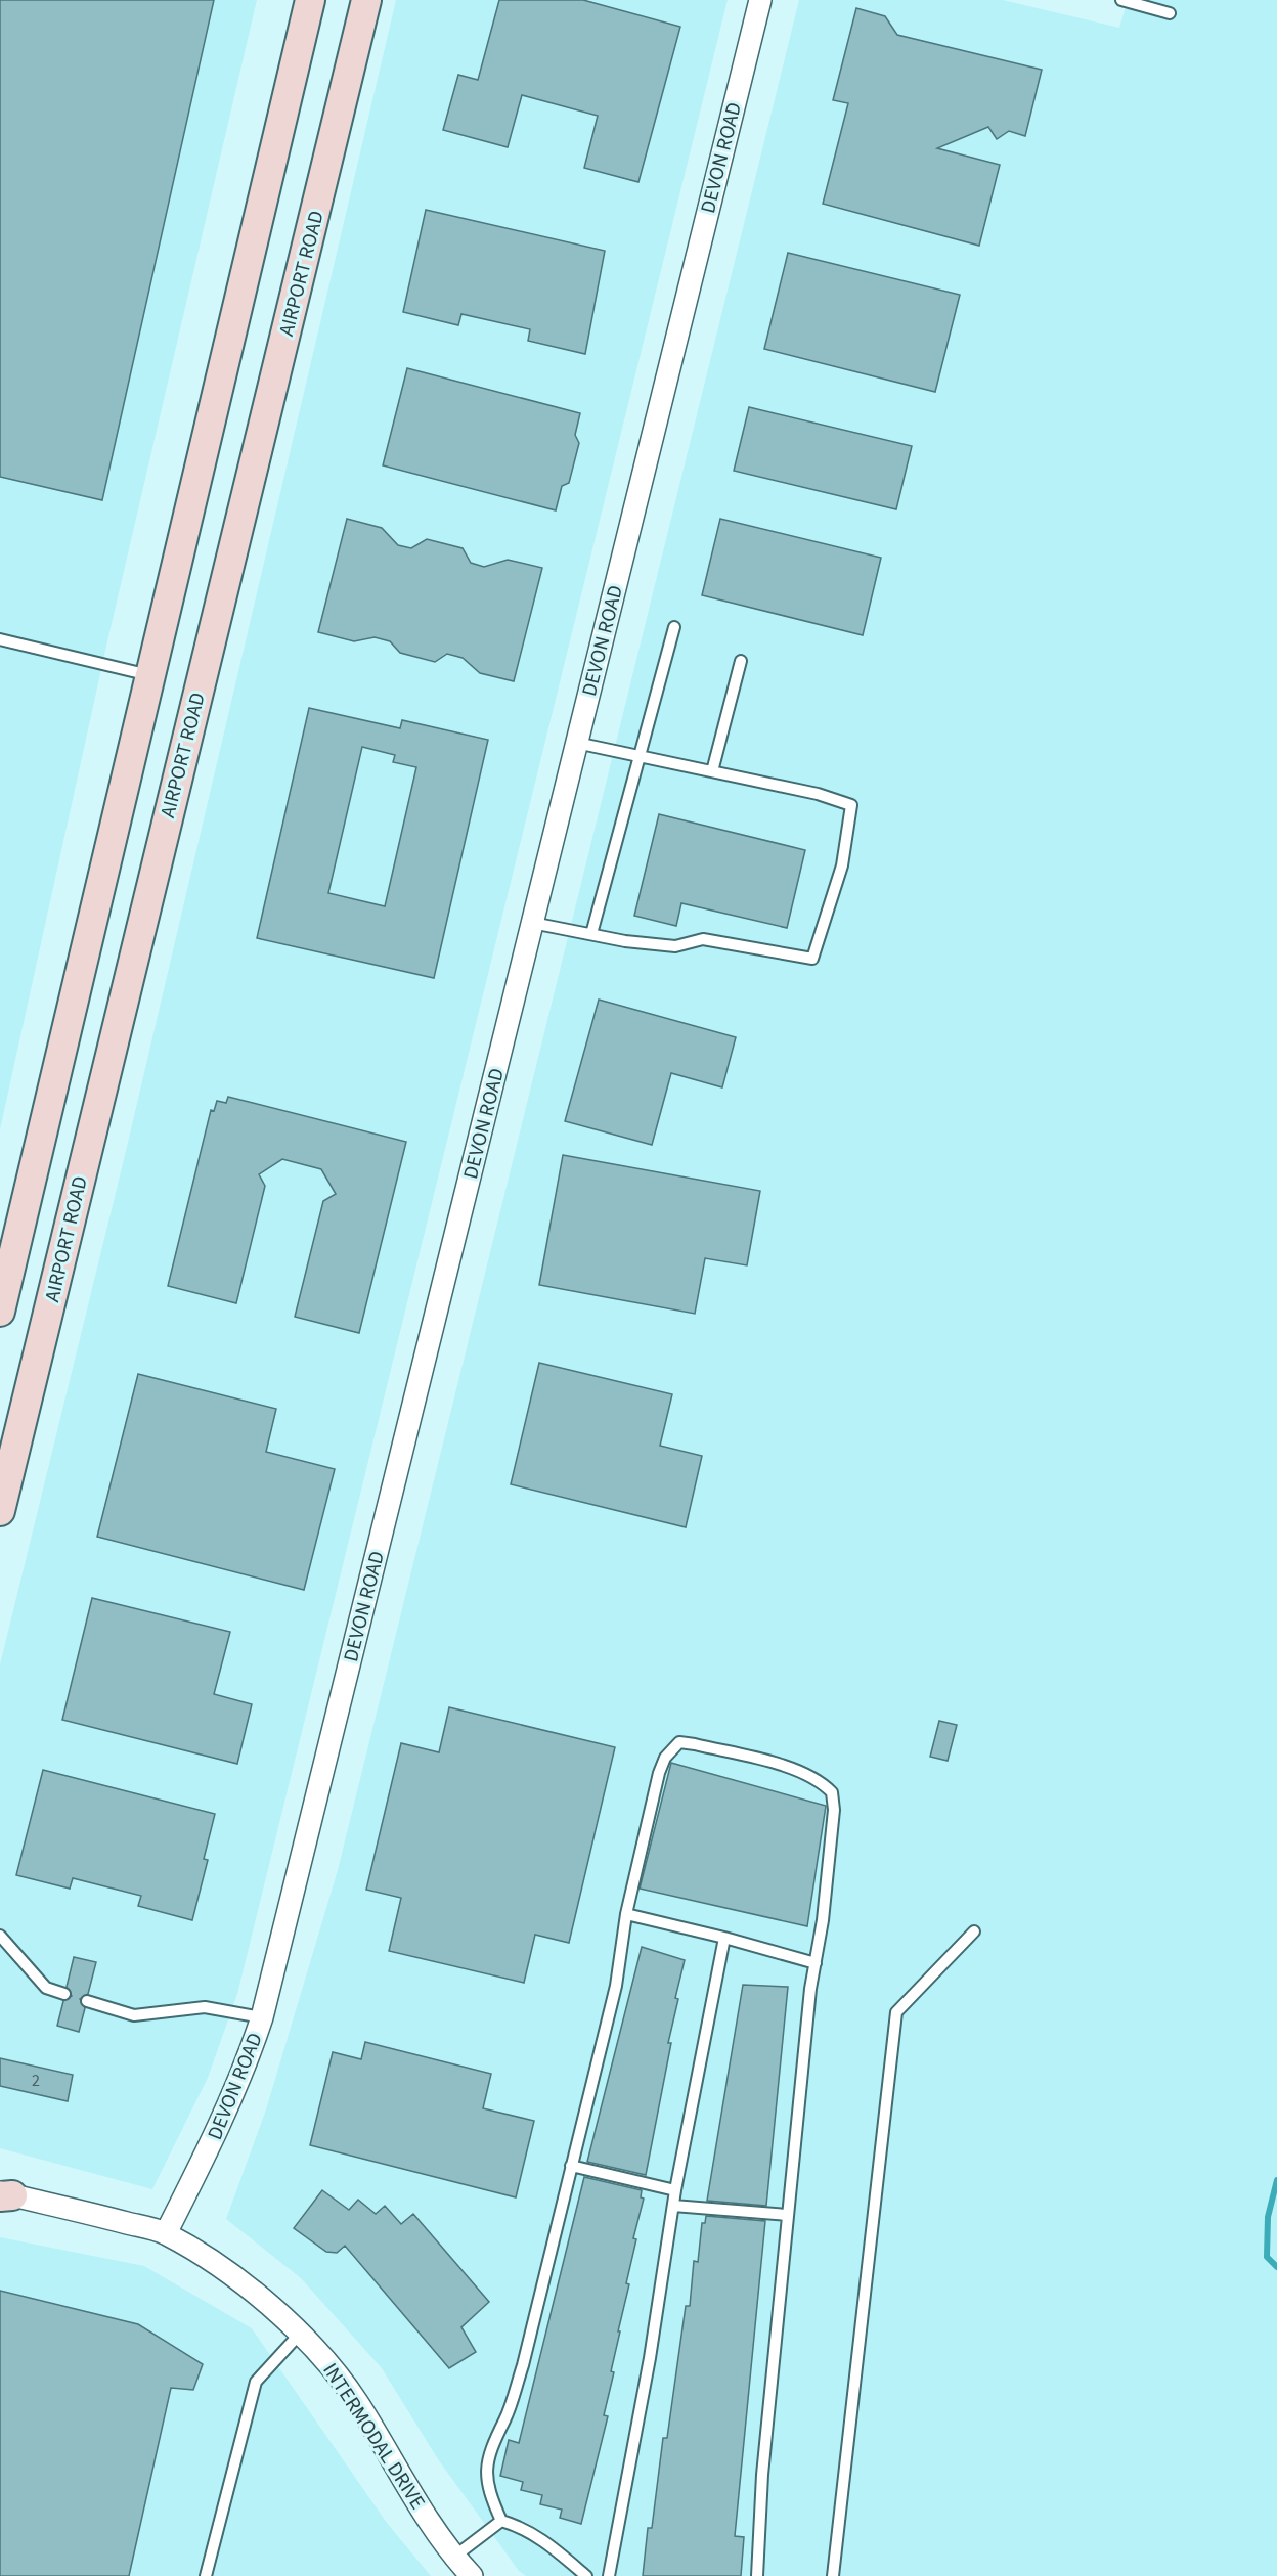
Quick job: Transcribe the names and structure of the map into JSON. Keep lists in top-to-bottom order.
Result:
{
  "streets": {
    "main road": ["AIRPORT ROAD"],
    "street": ["DEVON ROAD", "INTERMODAL DRIVE"]
  },
  "crossings": [
    ["DEVON ROAD", "INTERMODAL DRIVE"]
  ],
  "house_numbers": ["2"]
}
